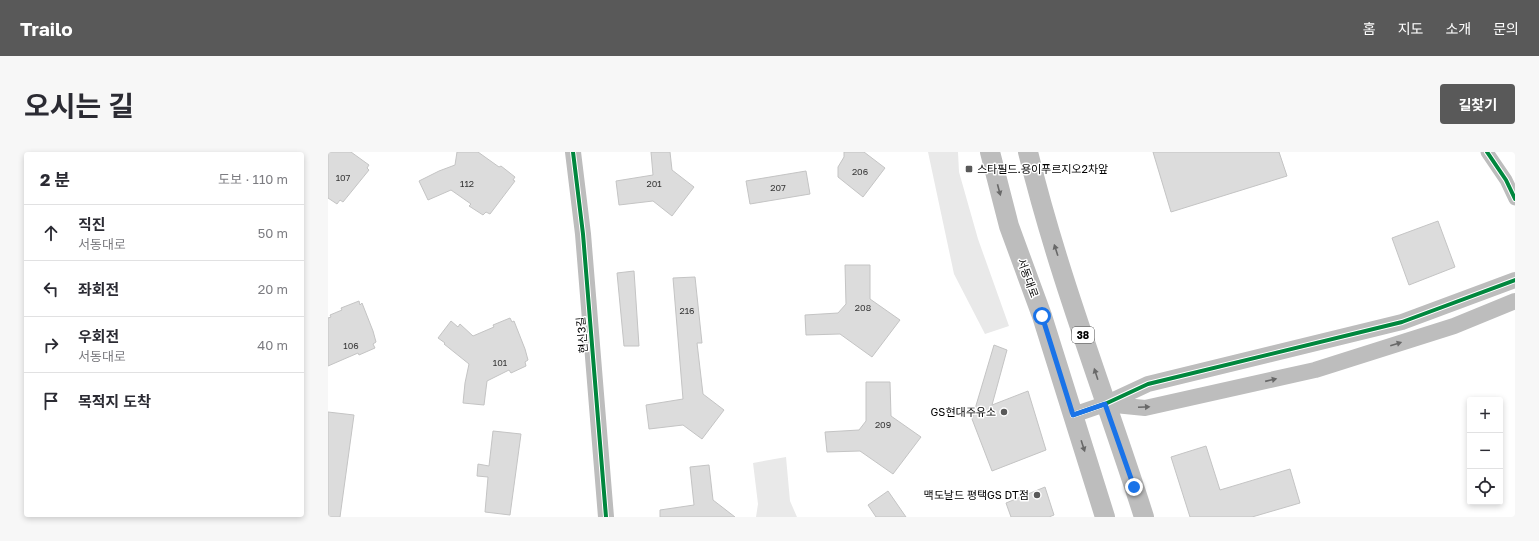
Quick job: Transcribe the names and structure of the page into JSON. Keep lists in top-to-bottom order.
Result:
{
  "streets": {
    "main road": ["서동대로", "38"],
    "street": ["현신3길"]
  },
  "places": {
    "transit": ["스타필드.용이푸르지오2차앞"],
    "other": ["GS현대주유소", "맥도날드 평택GS DT점"]
  },
  "house_numbers": [
    "206",
    "107",
    "112",
    "201",
    "207",
    "208",
    "216",
    "106",
    "101",
    "209"
  ],
  "page": {
    "header": "Trailo",
    "nav": [
      "홈",
      "지도",
      "소개",
      "문의"
    ],
    "title": "오시는 길",
    "buttons": "길찾기",
    "heading": ["2 분", "도보 · 110 m"],
    "list": [
      ["직진", "서동대로", "50 m"],
      ["좌회전", "20 m"],
      ["우회전", "서동대로", "40 m"],
      "목적지 도착"
    ],
    "map_buttons": ["+", "−"]
  }
}
